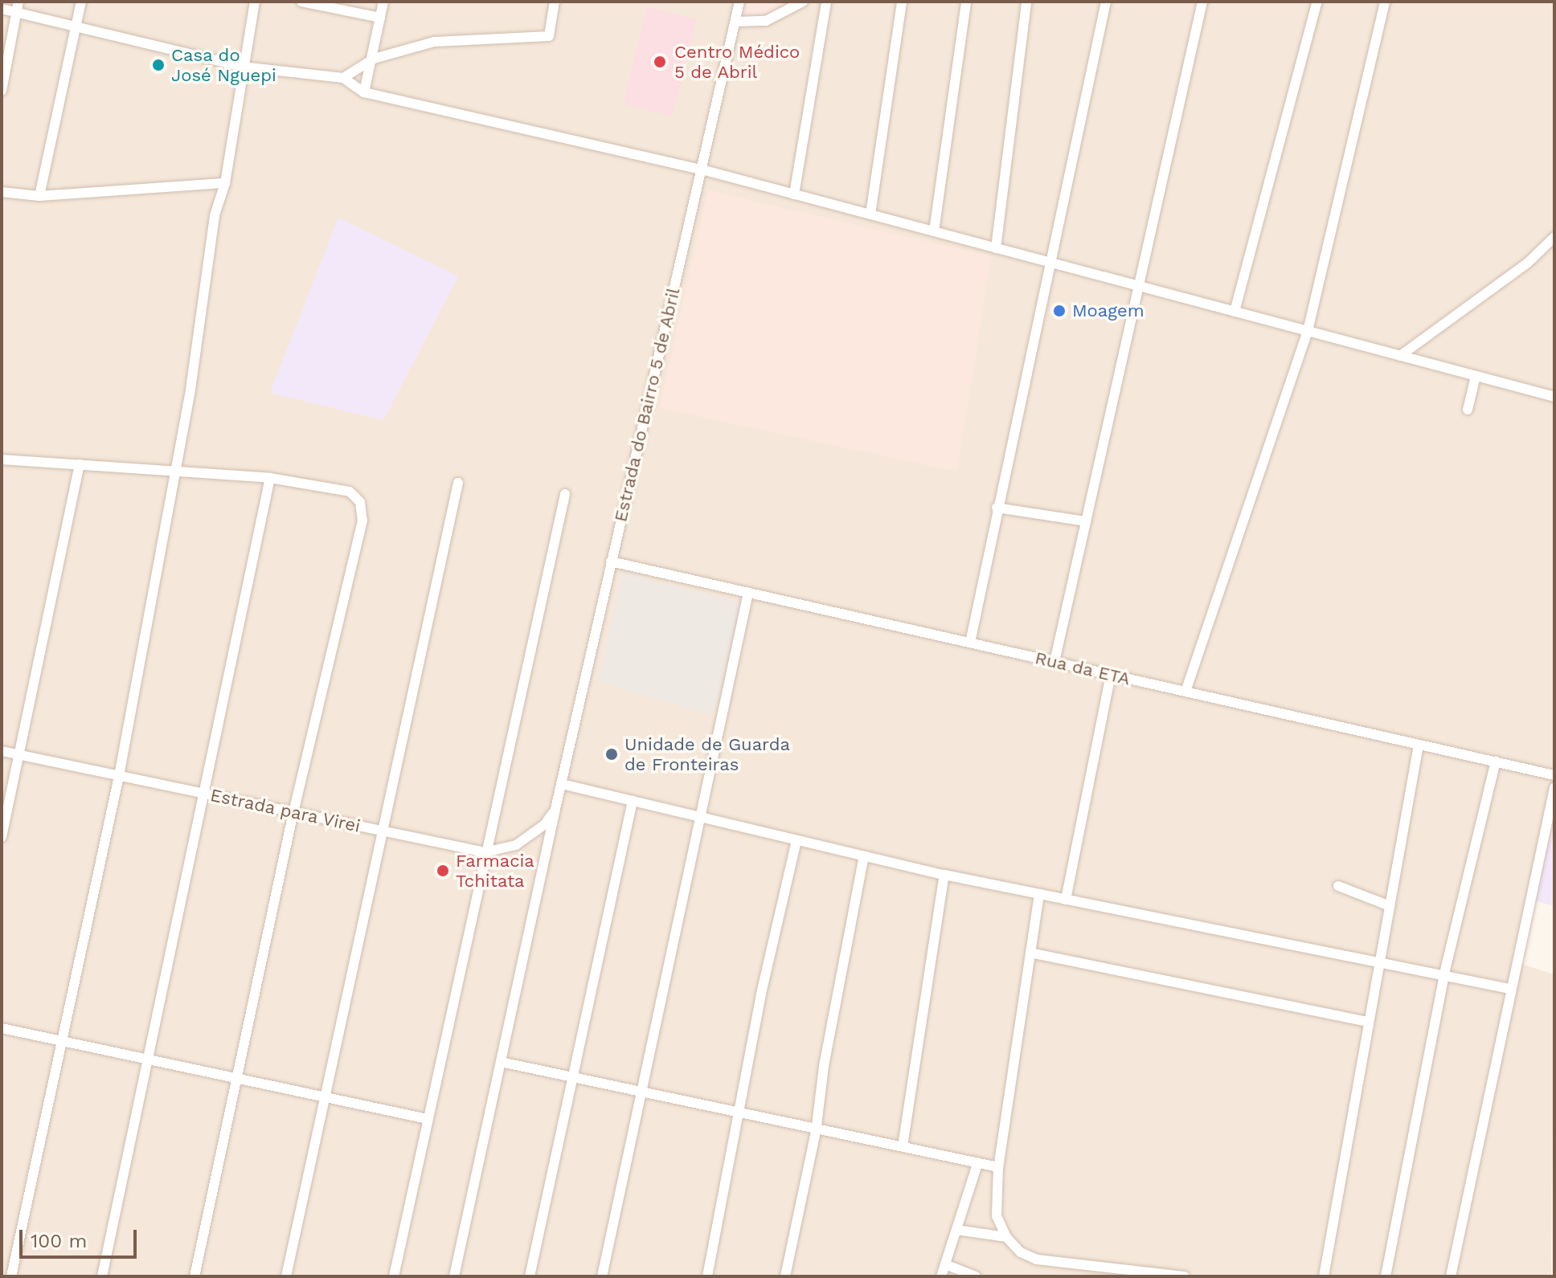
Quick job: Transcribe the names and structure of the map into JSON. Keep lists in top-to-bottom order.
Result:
{
  "streets": {
    "street": ["Estrada do Bairro 5 de Abril", "Rua da ETA", "Estrada para Virei"]
  },
  "crossings": [
    ["Estrada do Bairro 5 de Abril", "Rua da ETA"],
    ["Estrada do Bairro 5 de Abril", "Estrada para Virei"]
  ],
  "places": [
    "Centro Médico 5 de Abril",
    "Casa do José Nguepi",
    "Moagem",
    "Unidade de Guarda de Fronteiras",
    "Farmacia Tchitata"
  ],
  "scale_bar": "100 m"
}
